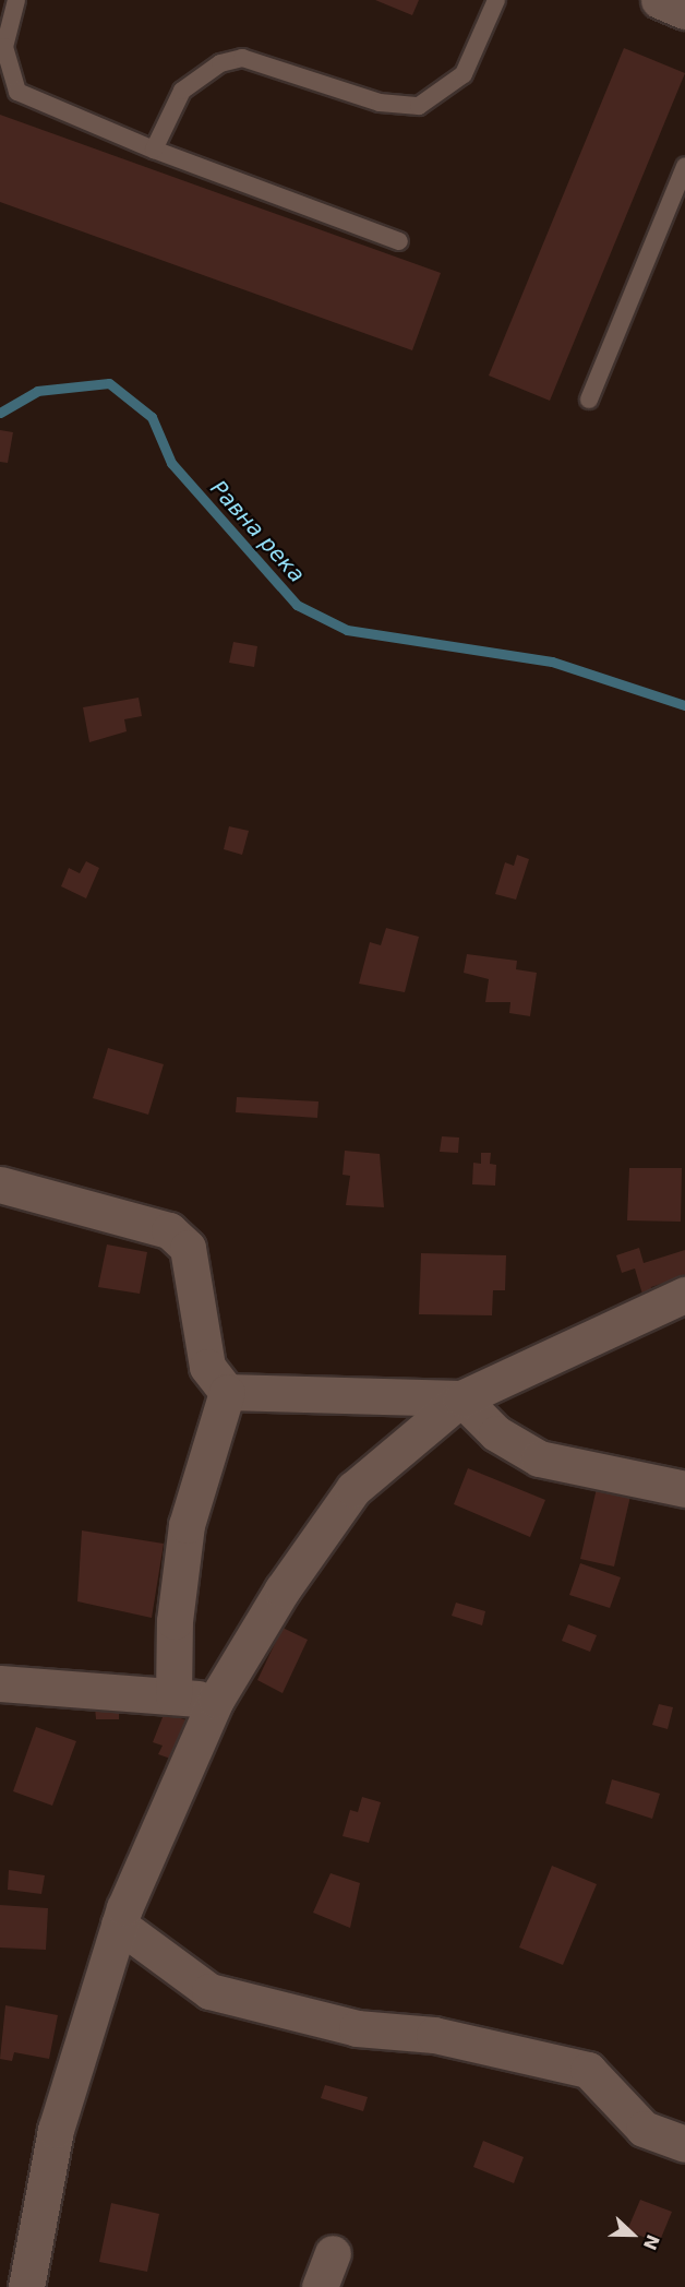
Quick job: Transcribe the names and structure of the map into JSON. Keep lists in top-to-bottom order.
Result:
{
  "water": ["Равна река"],
  "north": "right"
}
